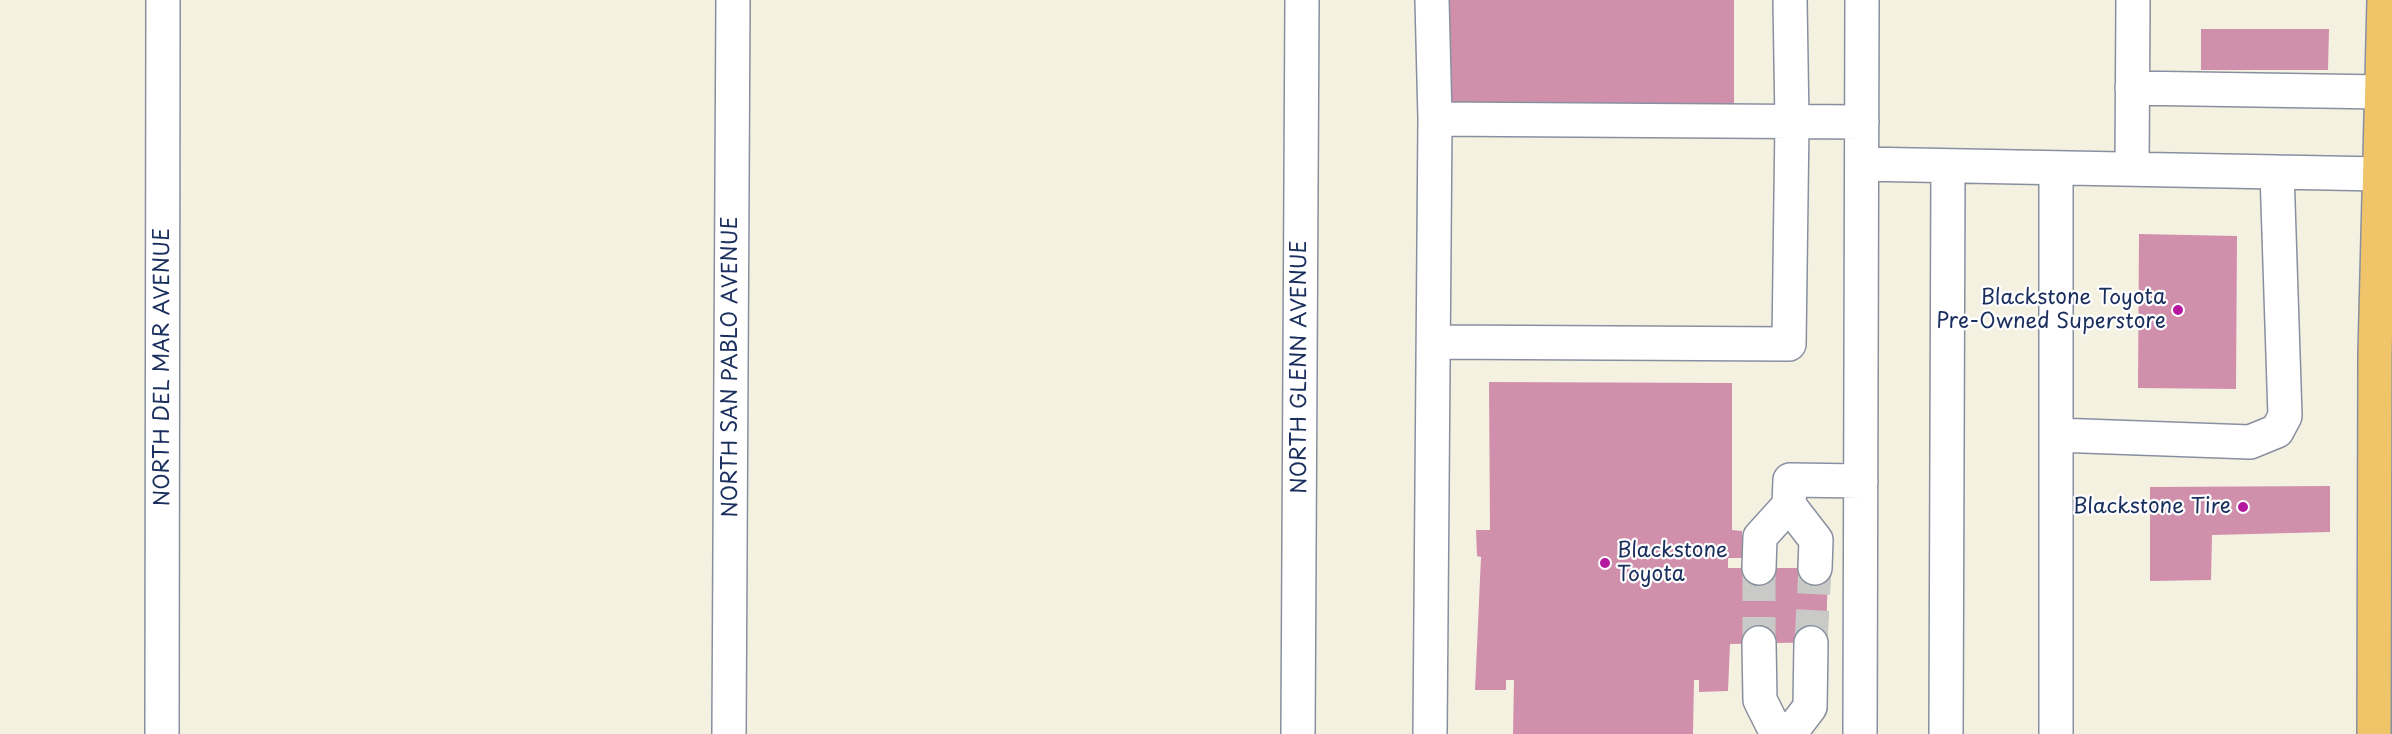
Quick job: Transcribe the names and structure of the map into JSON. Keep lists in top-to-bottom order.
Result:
{
  "streets": {
    "street": ["NORTH DEL MAR AVENUE", "NORTH SAN PABLO AVENUE", "NORTH GLENN AVENUE"]
  },
  "places": ["Blackstone Toyota Pre-Owned Superstore", "Blackstone Tire", "Blackstone Toyota"]
}
